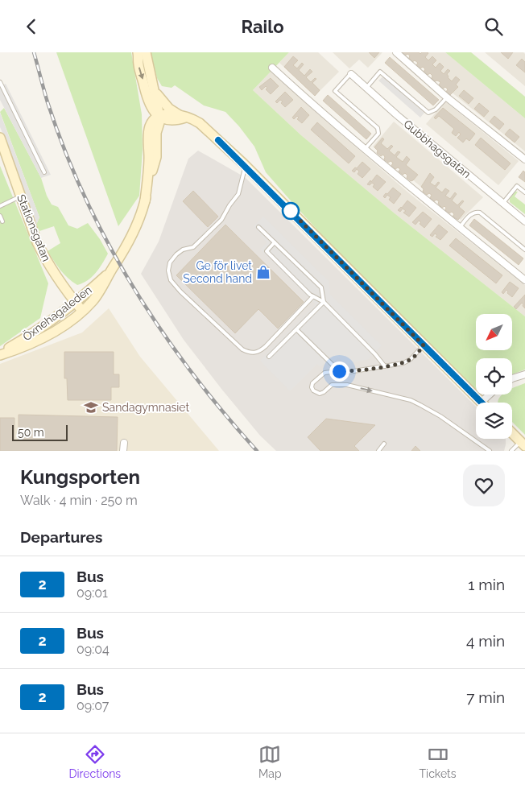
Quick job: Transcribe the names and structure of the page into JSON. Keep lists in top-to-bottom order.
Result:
{
  "streets": {
    "street": ["Gubbhagsgatan", "Stationsgatan", "Öxnehagaleden"]
  },
  "crossings": [
    ["Stationsgatan", "Öxnehagaleden"]
  ],
  "places": {
    "shop": ["Ge för livet Second hand"],
    "school or university": ["Sandagymnasiet"]
  },
  "lines": ["bus line 2"],
  "scale_bar": "50 m",
  "north": "bottom left",
  "page": {
    "header": "Railo",
    "scale": "50 m",
    "heading": [
      ["Kungsporten", "Walk · 4 min · 250 m"],
      "Departures"
    ],
    "list": [
      {
        "mark": "2",
        "name": "Bus",
        "note": "09:01",
        "value": "1 min"
      },
      {
        "mark": "2",
        "name": "Bus",
        "note": "09:04",
        "value": "4 min"
      },
      {
        "mark": "2",
        "name": "Bus",
        "note": "09:07",
        "value": "7 min"
      }
    ],
    "tabs": ["Directions", "Map", "Tickets"]
  }
}
